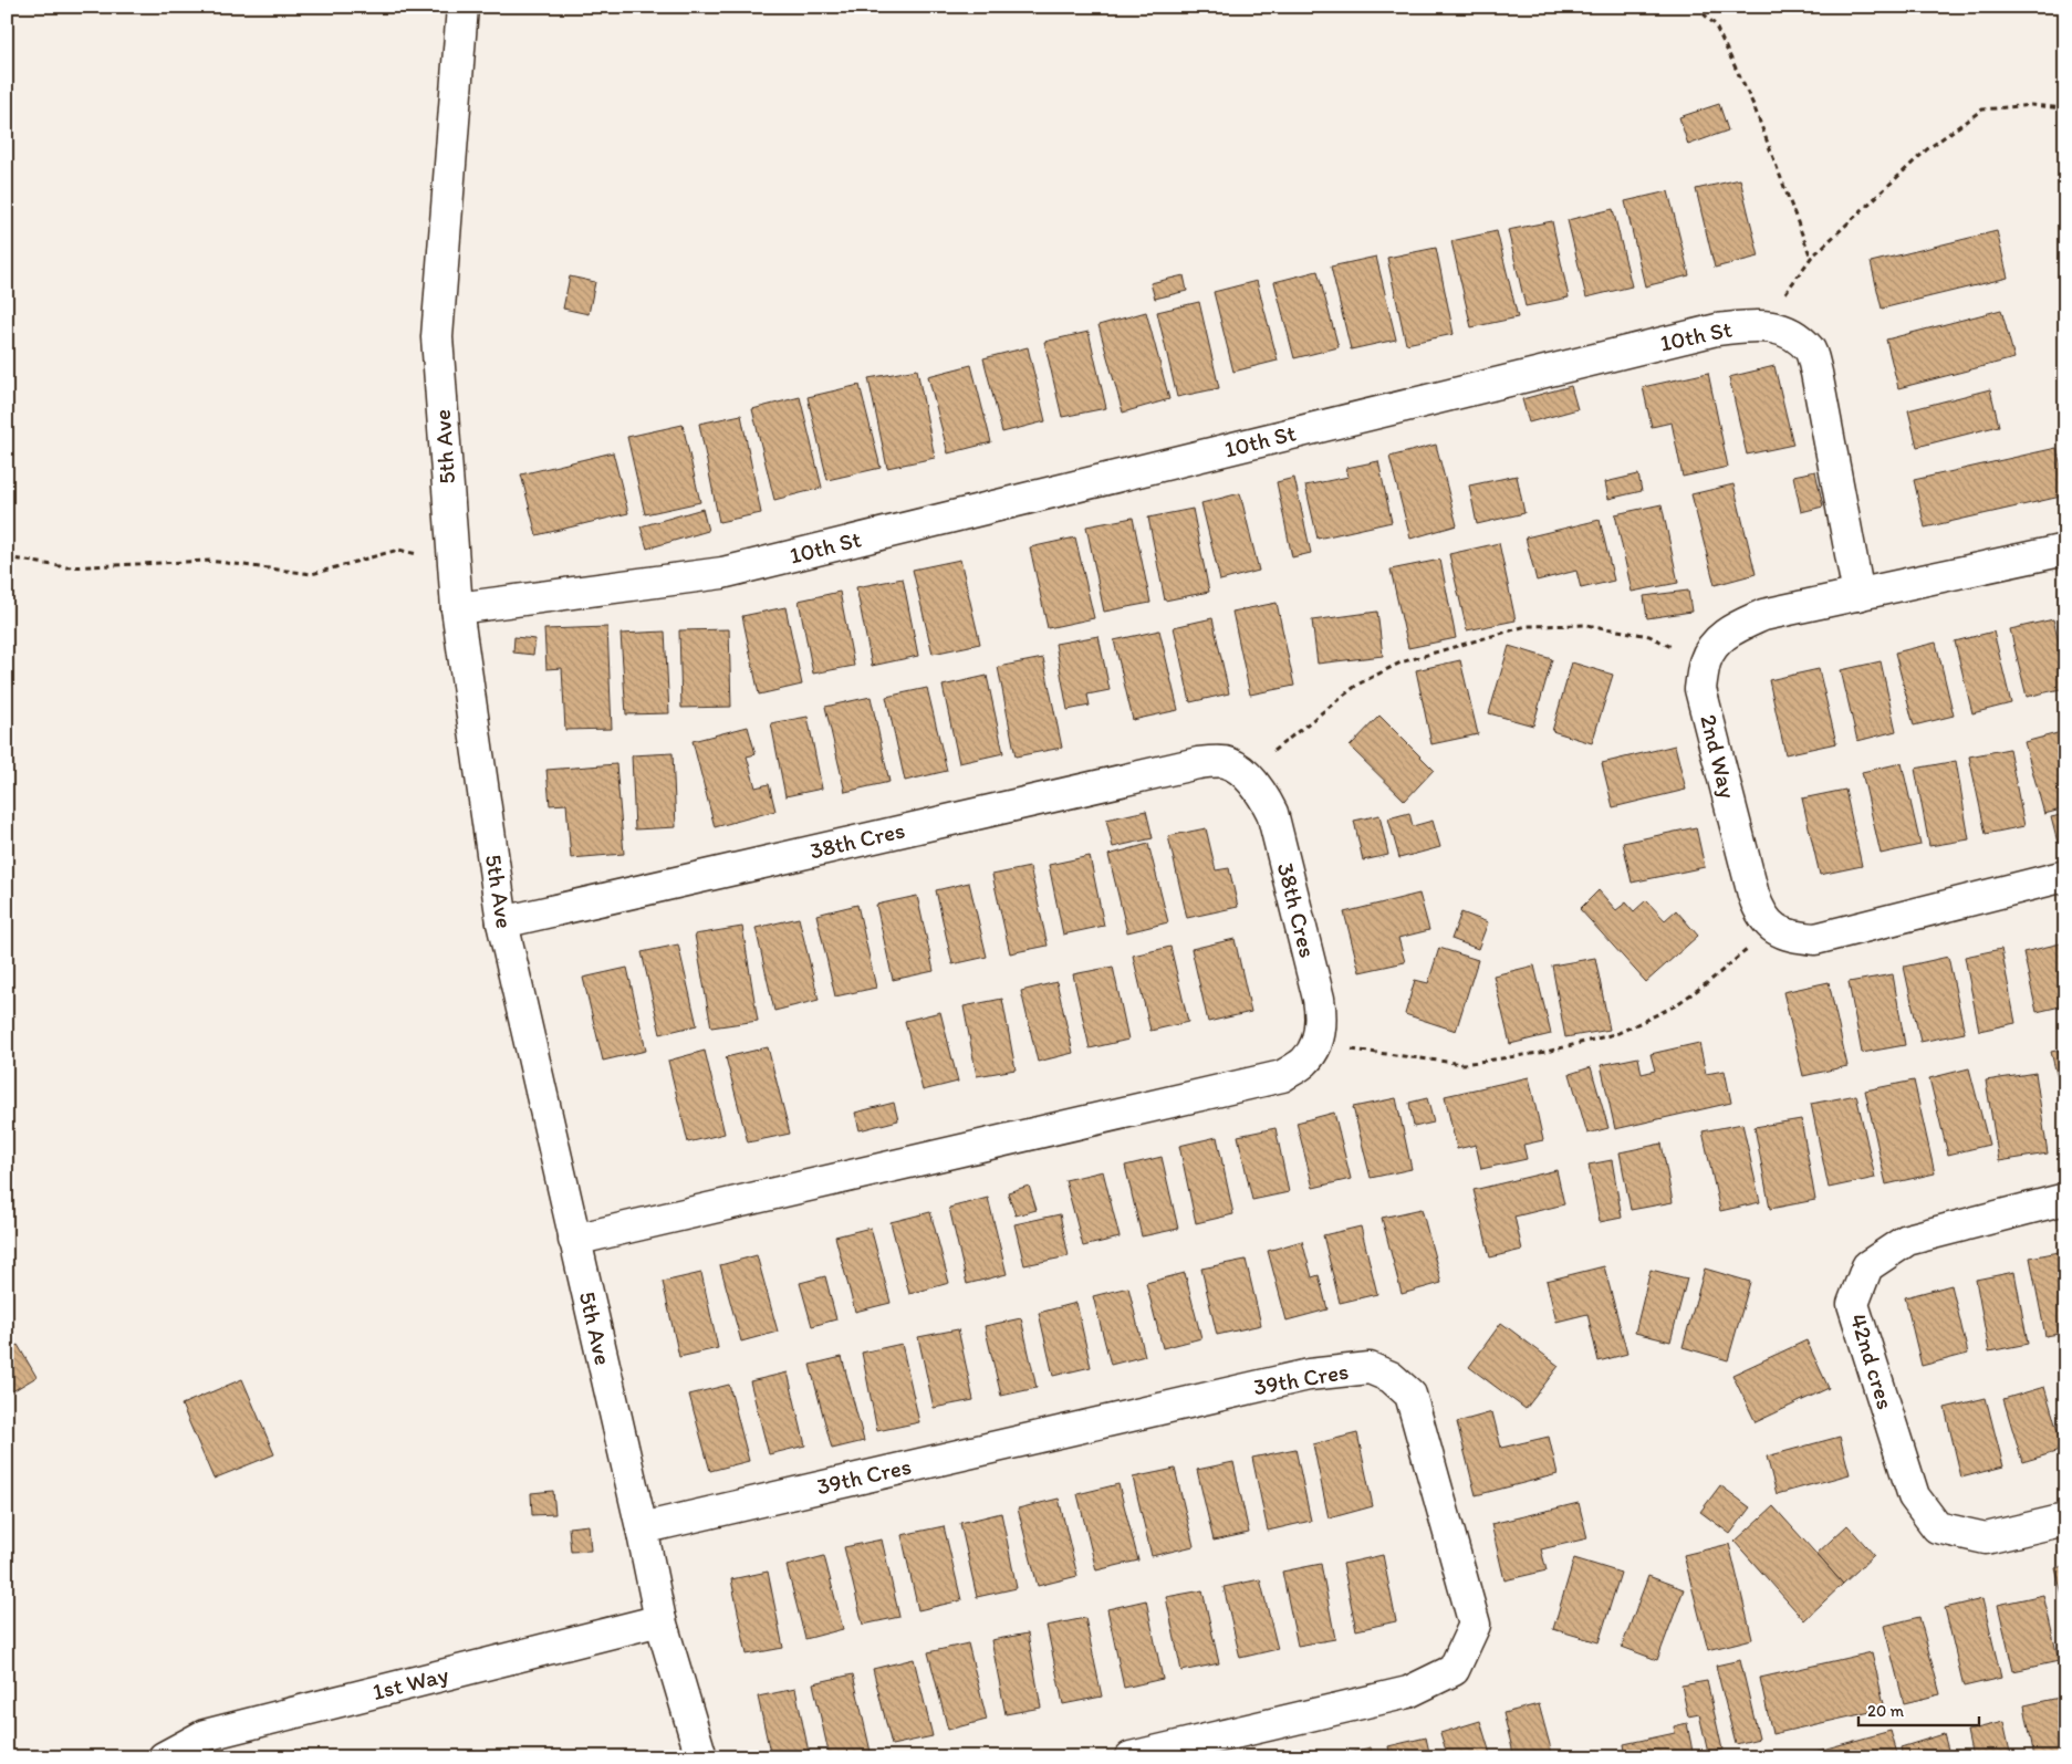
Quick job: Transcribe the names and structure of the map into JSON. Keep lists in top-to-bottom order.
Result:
{
  "streets": {
    "street": [
      "10th St",
      "5th Ave",
      "2nd Way",
      "38th Cres",
      "42nd cres",
      "39th Cres",
      "1st Way"
    ]
  },
  "crossings": [
    ["10th St", "5th Ave"],
    ["10th St", "2nd Way"],
    ["5th Ave", "38th Cres"],
    ["5th Ave", "39th Cres"],
    ["5th Ave", "1st Way"]
  ],
  "scale_bar": "20 m"
}
